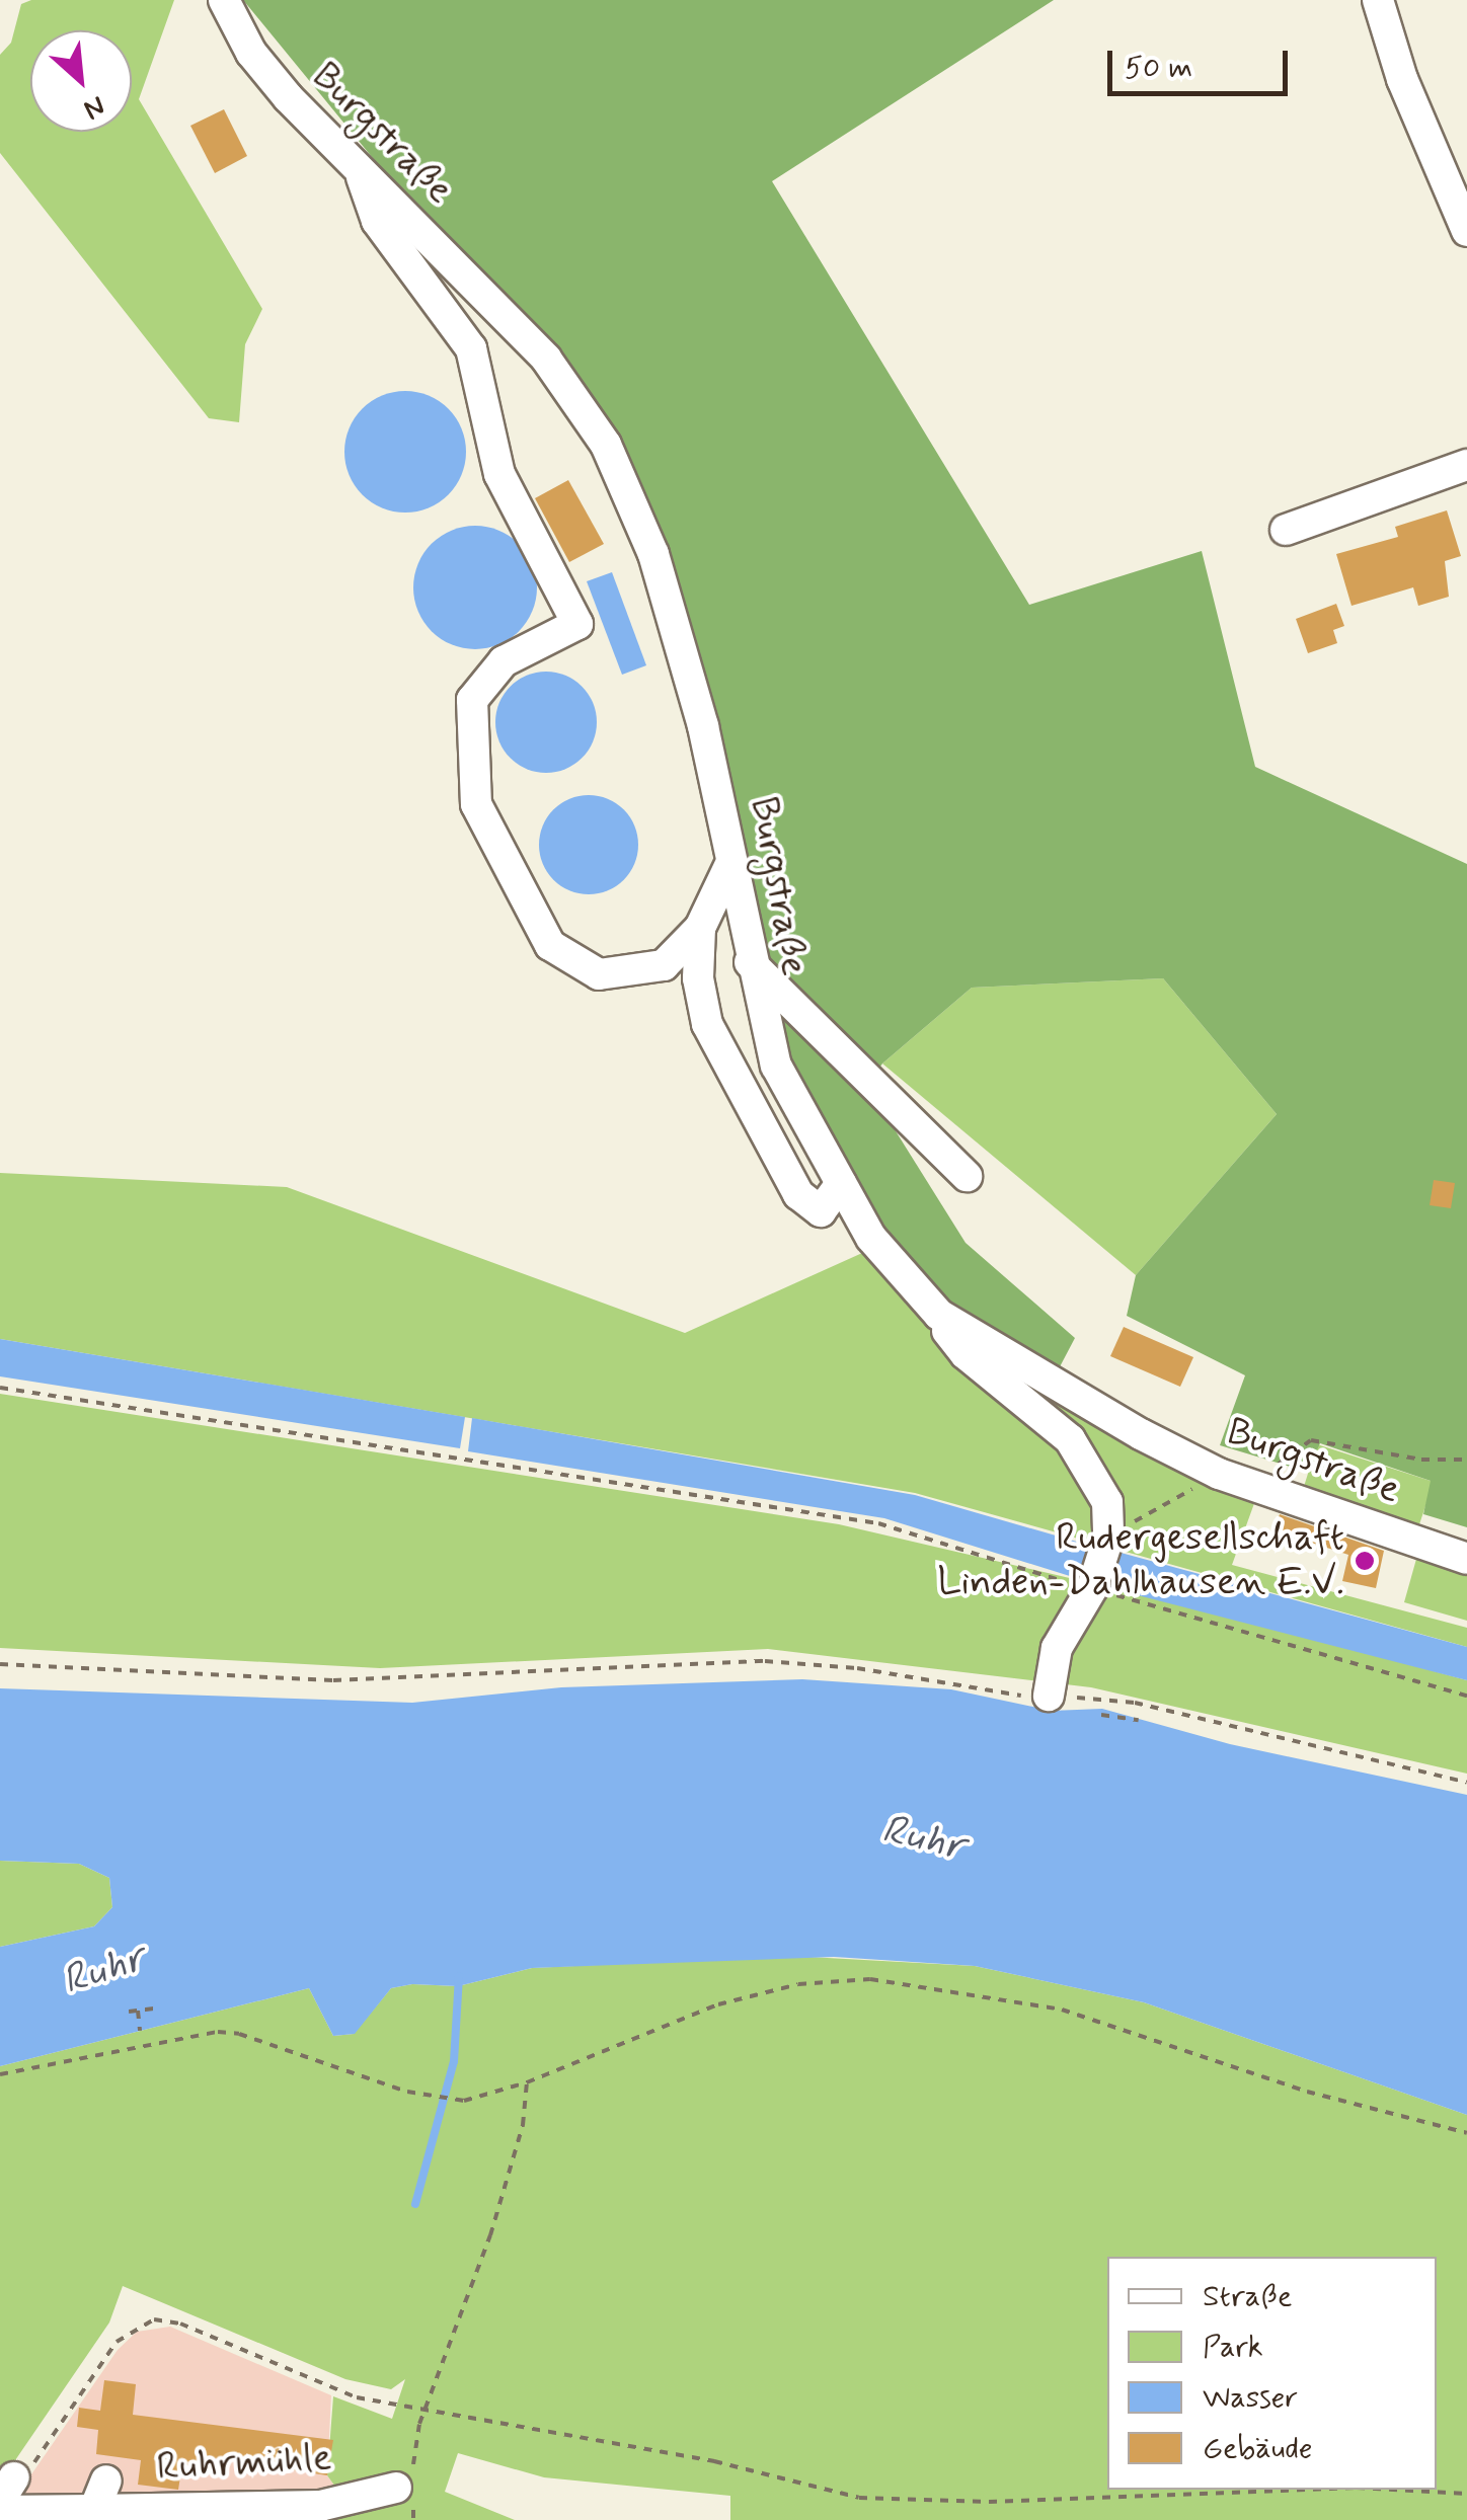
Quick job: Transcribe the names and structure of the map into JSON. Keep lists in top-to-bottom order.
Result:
{
  "streets": {
    "street": ["Burgstraße", "Ruhrmühle"]
  },
  "water": ["Ruhr"],
  "places": ["Rudergesellschaft Linden-Dahlhausen E.V."],
  "legend": [
    "Straße",
    "Park",
    "Wasser",
    "Gebäude"
  ],
  "scale_bar": "50 m",
  "north": "bottom right"
}
